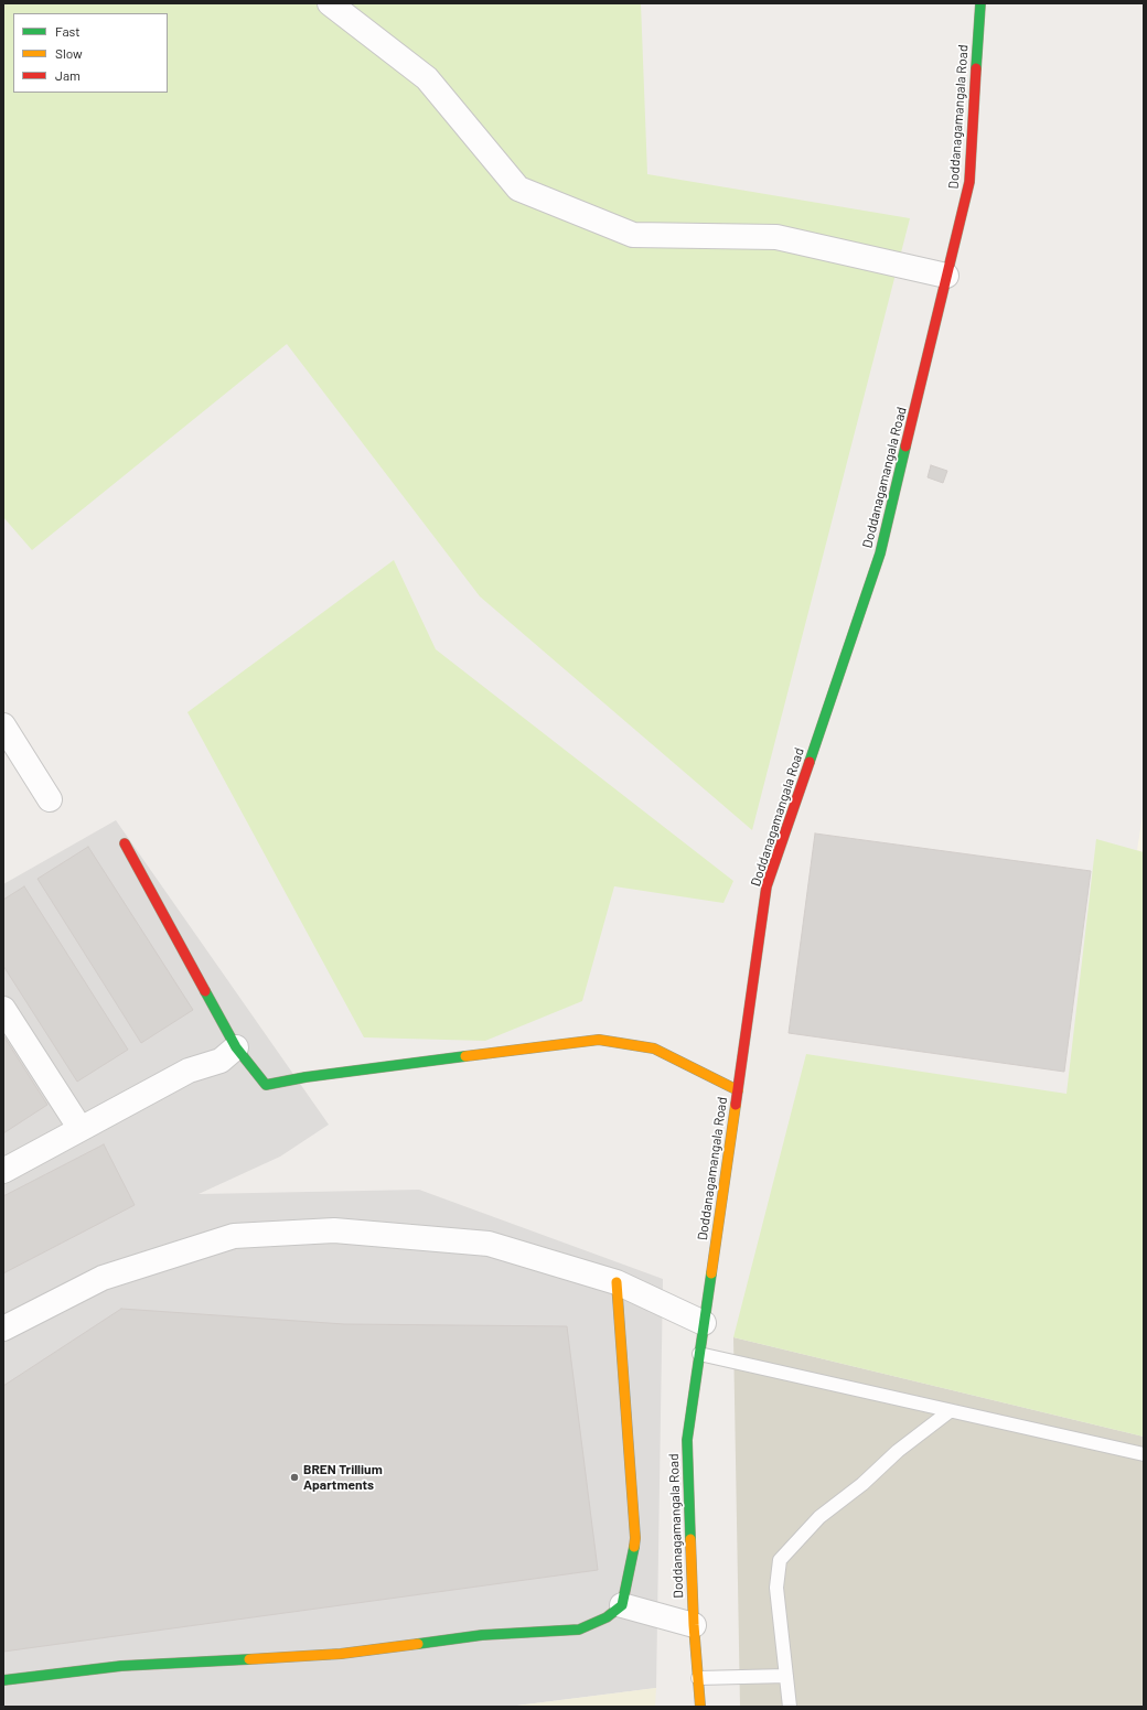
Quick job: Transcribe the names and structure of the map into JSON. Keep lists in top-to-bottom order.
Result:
{
  "streets": {
    "street": ["Doddanagamangala Road"]
  },
  "places": ["BREN Trillium Apartments"],
  "legend": ["Fast", "Slow", "Jam"]
}
